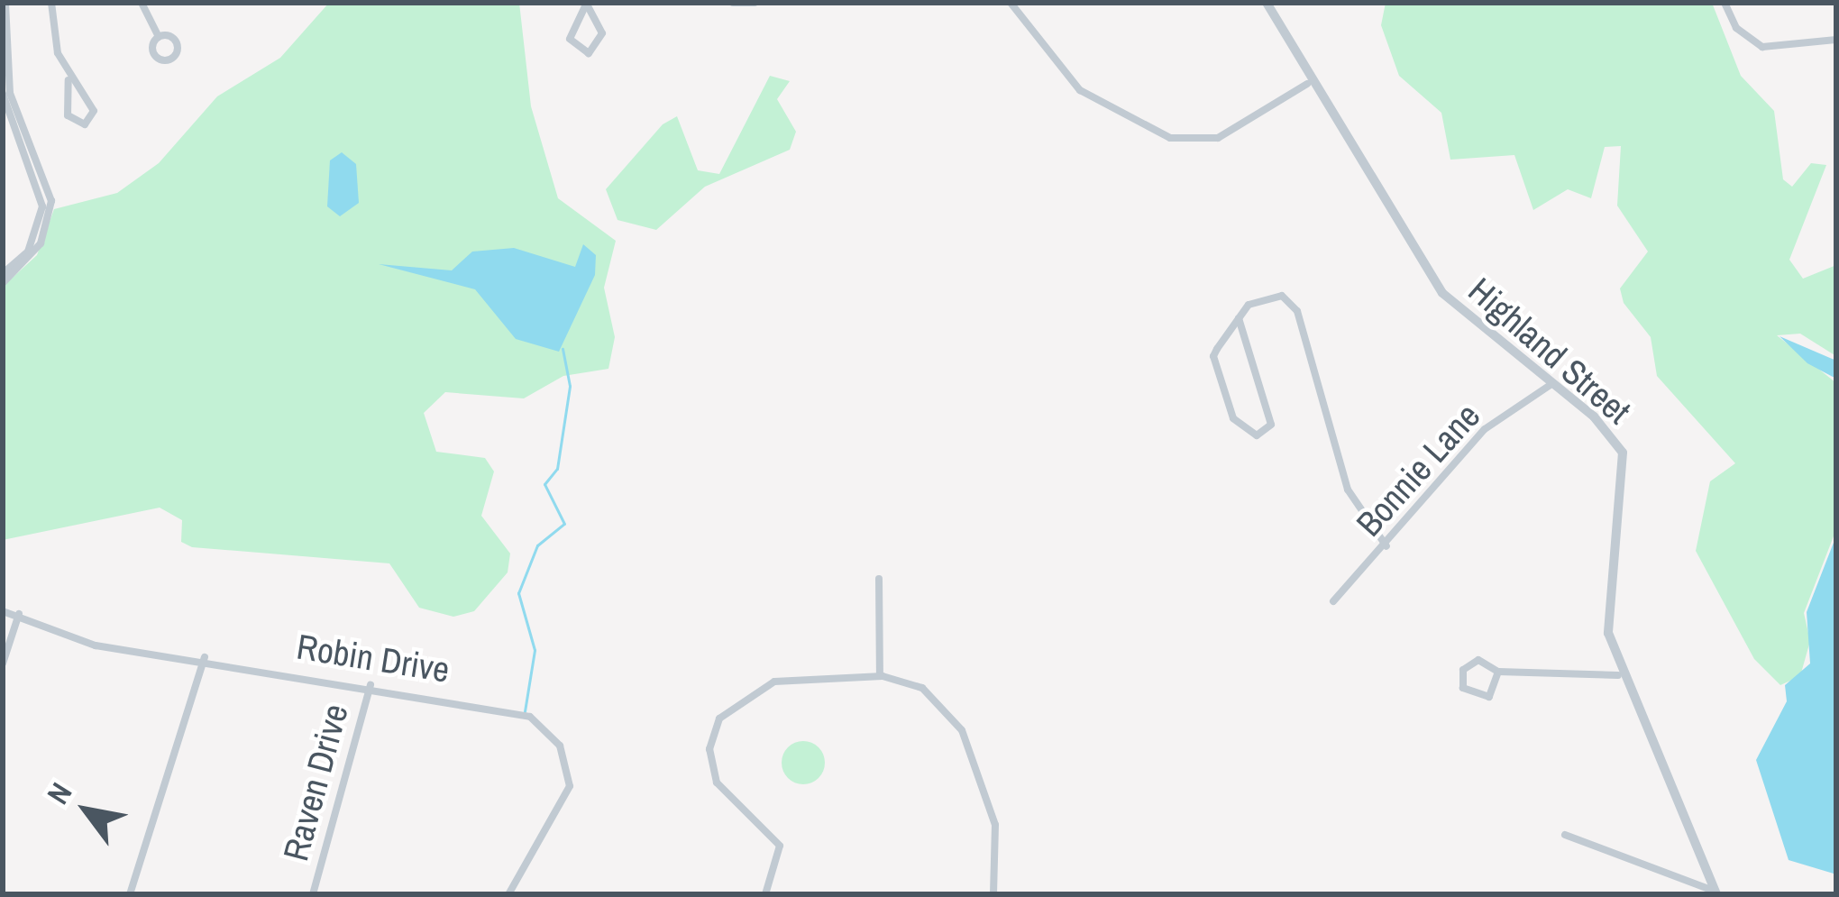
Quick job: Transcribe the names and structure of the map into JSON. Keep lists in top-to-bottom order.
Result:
{
  "streets": {
    "street": [
      "Highland Street",
      "Bonnie Lane",
      "Robin Drive",
      "Raven Drive"
    ]
  },
  "crossings": [
    ["Highland Street", "Bonnie Lane"],
    ["Robin Drive", "Raven Drive"]
  ],
  "north": "top left"
}
